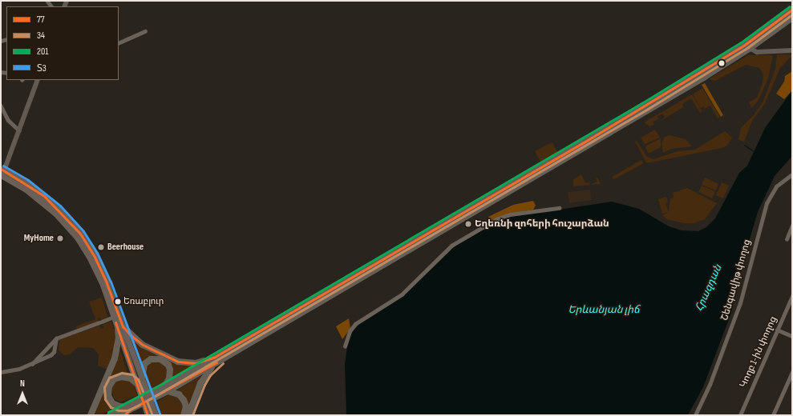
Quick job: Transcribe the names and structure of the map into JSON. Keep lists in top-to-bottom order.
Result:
{
  "streets": {
    "street": ["Շենգավիթ փողոց", "Կողբ 1-ին փողոց"]
  },
  "water": ["Հրազդան", "Երևանյան լիճ"],
  "places": [
    "Եղեռնի զոհերի հուշարձան",
    "MyHome",
    "Beerhouse",
    "Եռաբլուր"
  ],
  "lines": [
    "transit line 201",
    "transit line 77",
    "transit line 34",
    "transit line Տ3"
  ],
  "legend": [
    "77",
    "34",
    "201",
    "Տ3"
  ],
  "north": "top"
}
